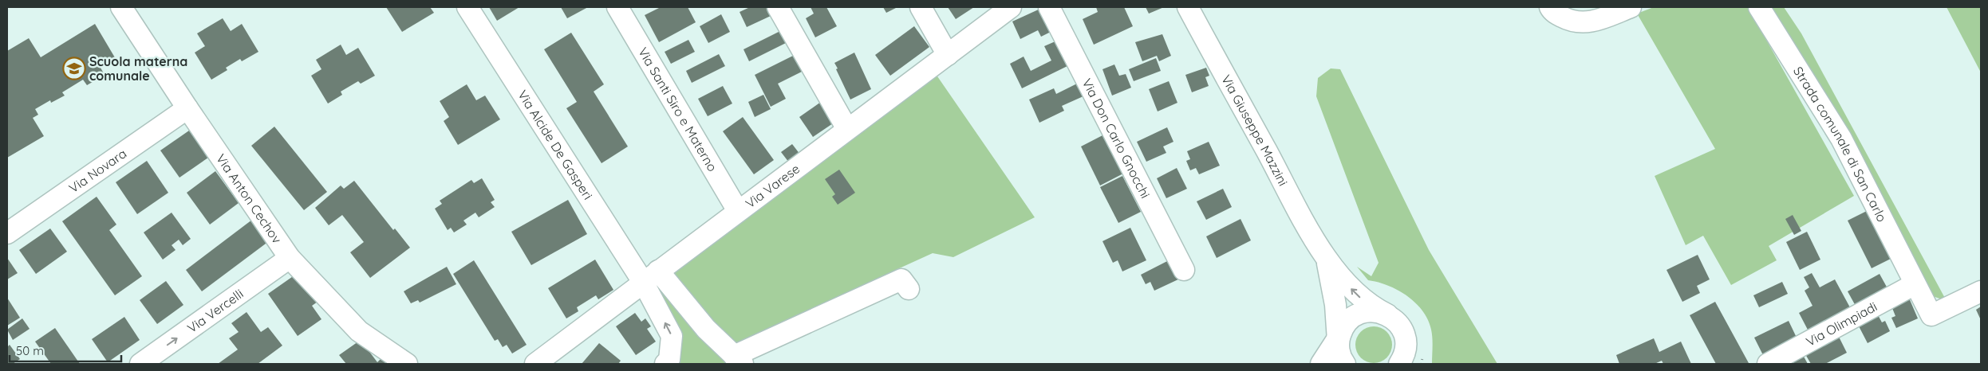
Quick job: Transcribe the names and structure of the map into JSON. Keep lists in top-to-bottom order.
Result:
{
  "streets": {
    "street": [
      "Via Santi Siro e Materno",
      "Via Giuseppe Mazzini",
      "Via Don Carlo Gnocchi",
      "Via Alcide De Gasperi",
      "Strada comunale di San Carlo",
      "Via Novara",
      "Via Varese",
      "Via Anton Cechov",
      "Via Vercelli",
      "Via Olimpiadi"
    ]
  },
  "crossings": [
    ["Via Santi Siro e Materno", "Via Varese"],
    ["Via Alcide De Gasperi", "Via Varese"],
    ["Strada comunale di San Carlo", "Via Olimpiadi"],
    ["Via Novara", "Via Anton Cechov"],
    ["Via Anton Cechov", "Via Vercelli"]
  ],
  "one_way": ["Via Vercelli"],
  "places": {
    "school or university": ["Scuola materna comunale"]
  },
  "scale_bar": "50 m"
}
